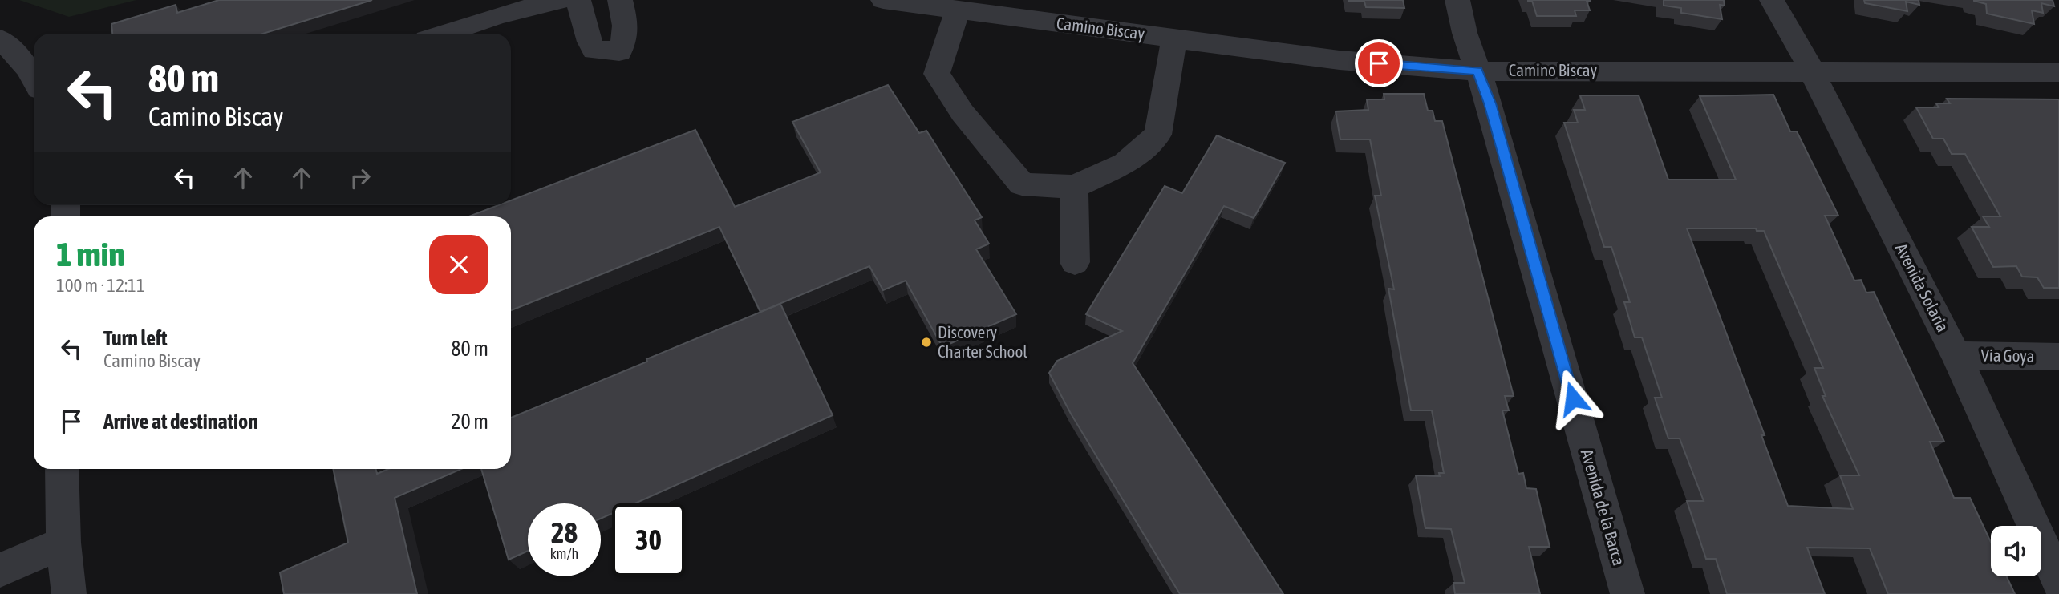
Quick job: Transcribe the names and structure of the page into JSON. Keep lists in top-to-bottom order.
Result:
{
  "streets": {
    "street": [
      "Camino Biscay",
      "Avenida Solaria",
      "Via Goya",
      "Avenida de la Barca"
    ]
  },
  "crossings": [
    ["Camino Biscay", "Avenida Solaria"],
    ["Camino Biscay", "Avenida de la Barca"],
    ["Avenida Solaria", "Via Goya"]
  ],
  "places": ["Discovery Charter School"],
  "page": {
    "turn": ["80 m", "Camino Biscay"],
    "heading": ["1 min", "100 m · 12:11"],
    "list": [
      {
        "name": "Turn left",
        "note": "Camino Biscay",
        "value": "80 m"
      },
      {
        "name": "Arrive at destination",
        "value": "20 m"
      }
    ],
    "speed": "28 km/h",
    "limit": "30"
  }
}
